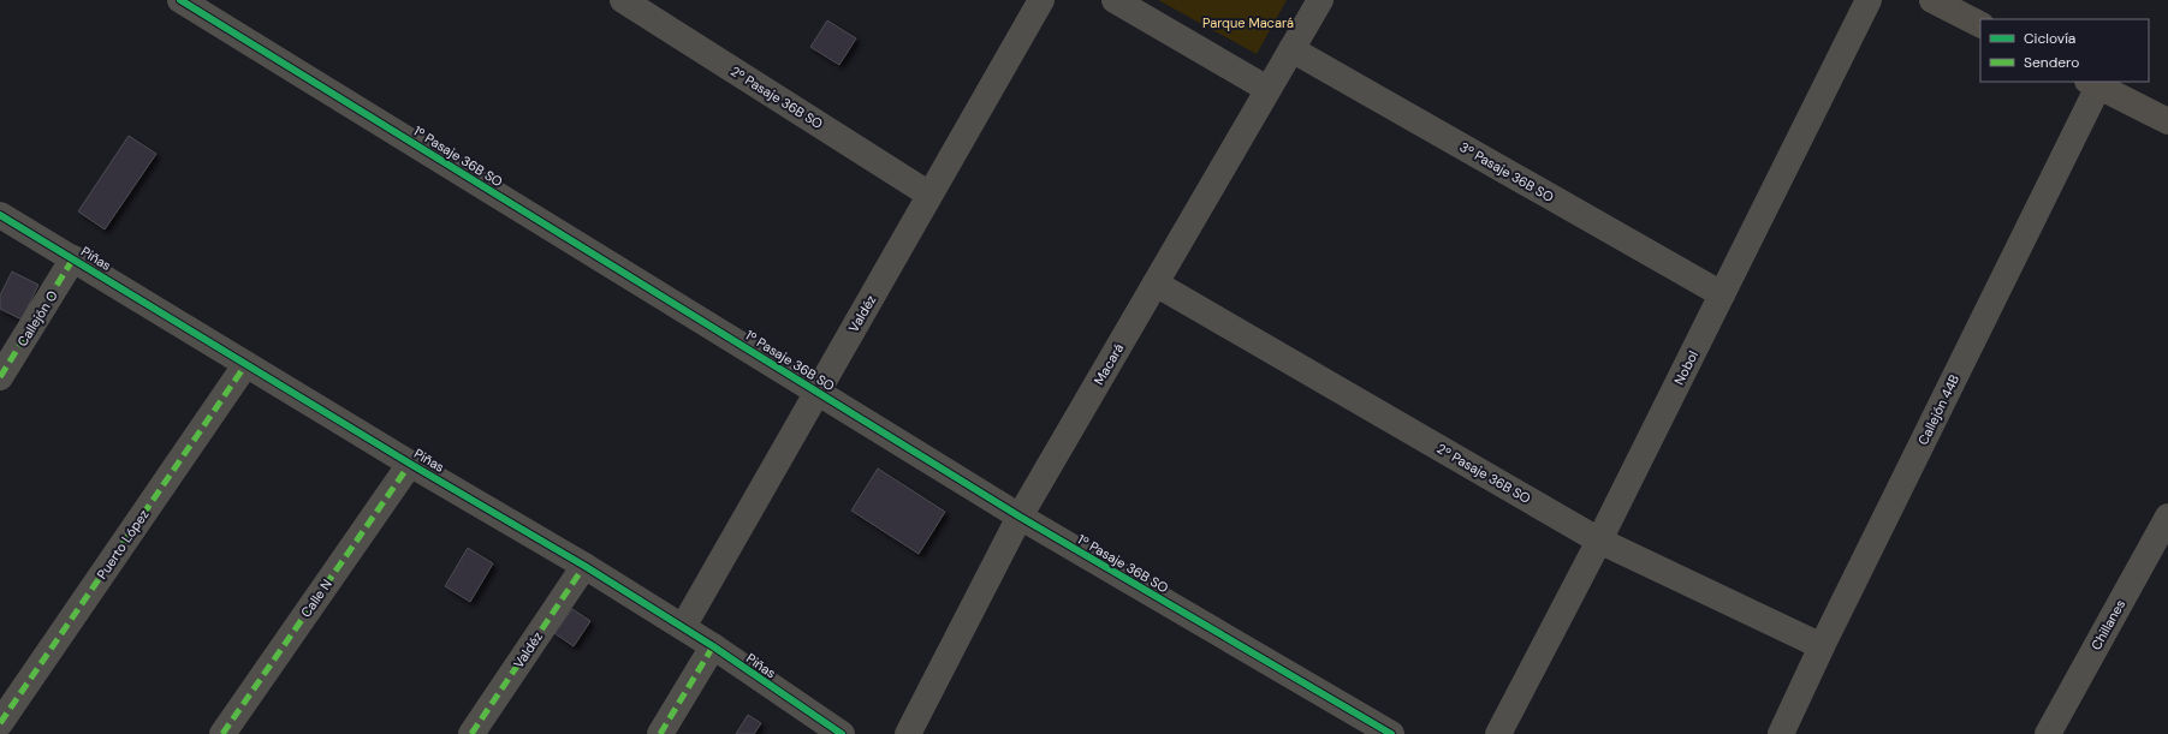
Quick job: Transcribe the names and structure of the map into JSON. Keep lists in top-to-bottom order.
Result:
{
  "streets": {
    "street": [
      "2º Pasaje 36B SO",
      "1º Pasaje 36B SO",
      "3º Pasaje 36B SO",
      "Piñas",
      "Valdéz",
      "Callejón O",
      "Macará",
      "Nobol",
      "Callejón 44B",
      "Puerto López",
      "Calle N",
      "Chillanes"
    ]
  },
  "crossings": [
    ["2º Pasaje 36B SO", "Valdéz"],
    ["2º Pasaje 36B SO", "Macará"],
    ["2º Pasaje 36B SO", "Nobol"],
    ["2º Pasaje 36B SO", "Callejón 44B"],
    ["1º Pasaje 36B SO", "Valdéz"],
    ["1º Pasaje 36B SO", "Macará"],
    ["3º Pasaje 36B SO", "Macará"],
    ["3º Pasaje 36B SO", "Nobol"],
    ["Piñas", "Valdéz"],
    ["Piñas", "Callejón O"],
    ["Piñas", "Puerto López"],
    ["Piñas", "Calle N"]
  ],
  "parks": ["Parque Macará"],
  "legend": ["Ciclovía", "Sendero"]
}
